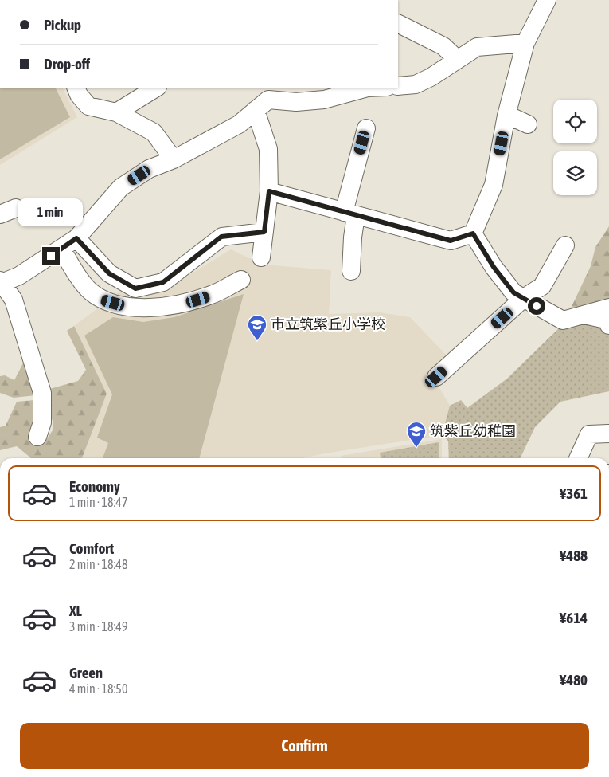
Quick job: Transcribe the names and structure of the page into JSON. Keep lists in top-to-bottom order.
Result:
{
  "places": {
    "school or university": ["市立筑紫丘小学校", "筑紫丘幼稚園"]
  },
  "page": {
    "banner": ["Pickup", "Drop-off"],
    "bubble": "1 min",
    "list": [
      {
        "name": "Economy",
        "note": "1 min · 18:47",
        "value": "¥361"
      },
      {
        "name": "Comfort",
        "note": "2 min · 18:48",
        "value": "¥488"
      },
      {
        "name": "XL",
        "note": "3 min · 18:49",
        "value": "¥614"
      },
      {
        "name": "Green",
        "note": "4 min · 18:50",
        "value": "¥480"
      }
    ],
    "buttons": "Confirm"
  }
}
